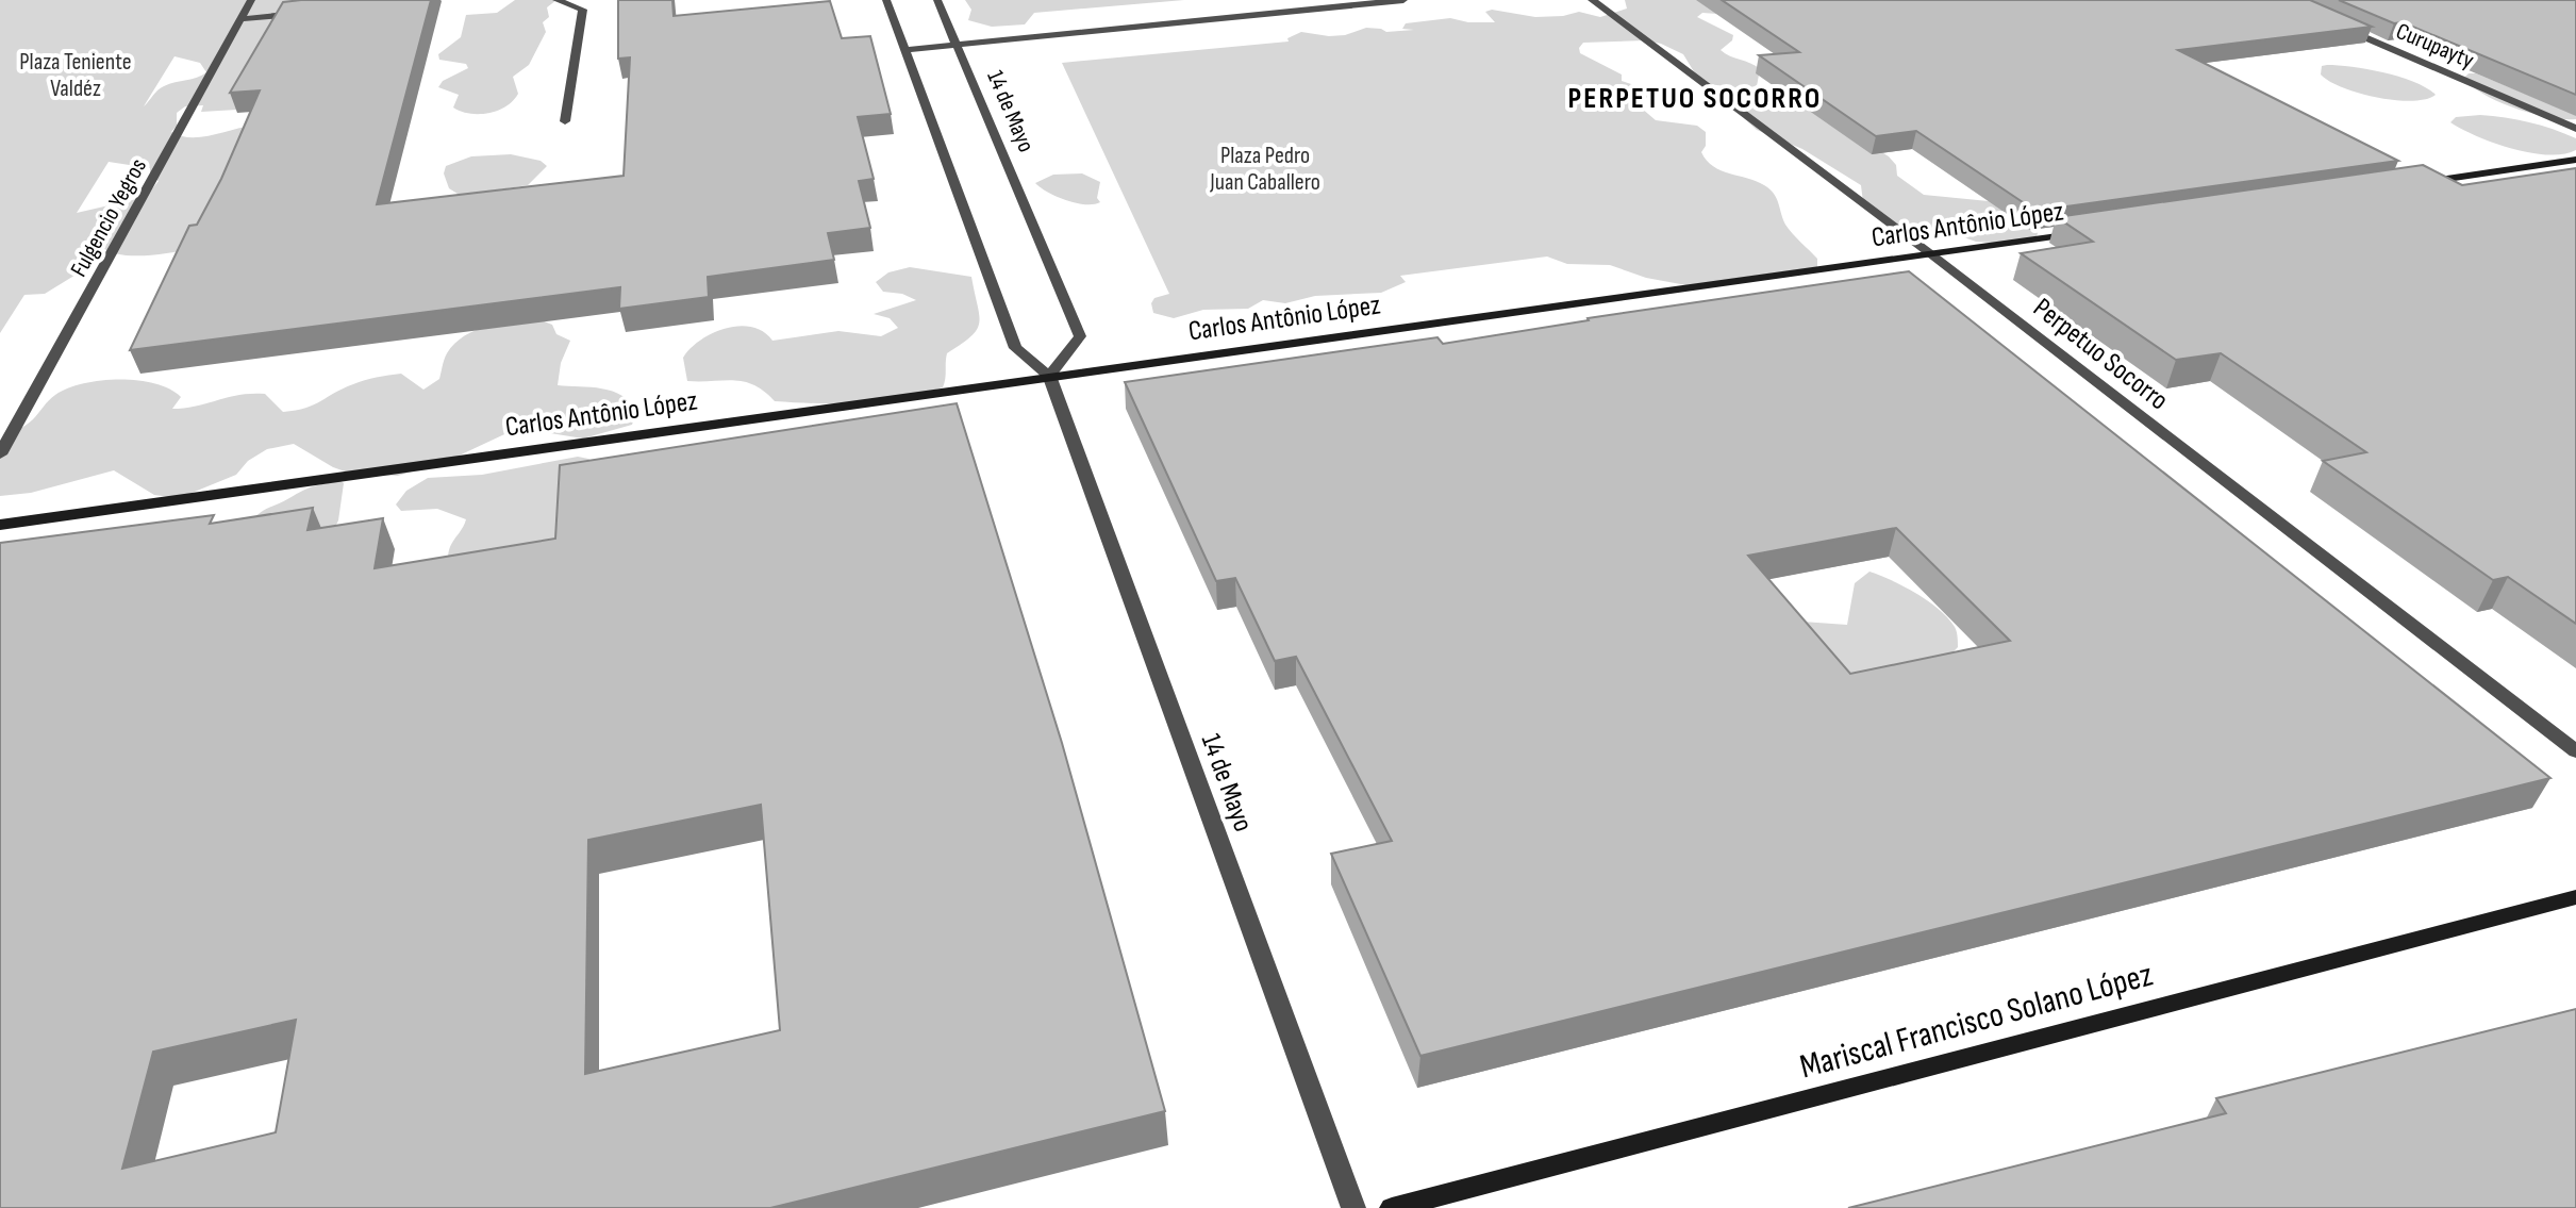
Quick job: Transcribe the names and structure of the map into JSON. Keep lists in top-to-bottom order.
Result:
{
  "streets": {
    "street": [
      "Curupayty",
      "14 de Mayo",
      "Fulgencio Yegros",
      "Carlos Antônio López",
      "Perpetuo Socorro",
      "Mariscal Francisco Solano López"
    ]
  },
  "crossings": [
    ["14 de Mayo", "Carlos Antônio López"],
    ["Carlos Antônio López", "Perpetuo Socorro"]
  ],
  "districts": ["PERPETUO SOCORRO"],
  "parks": ["Plaza Teniente Valdéz", "Plaza Pedro Juan Caballero"]
}
